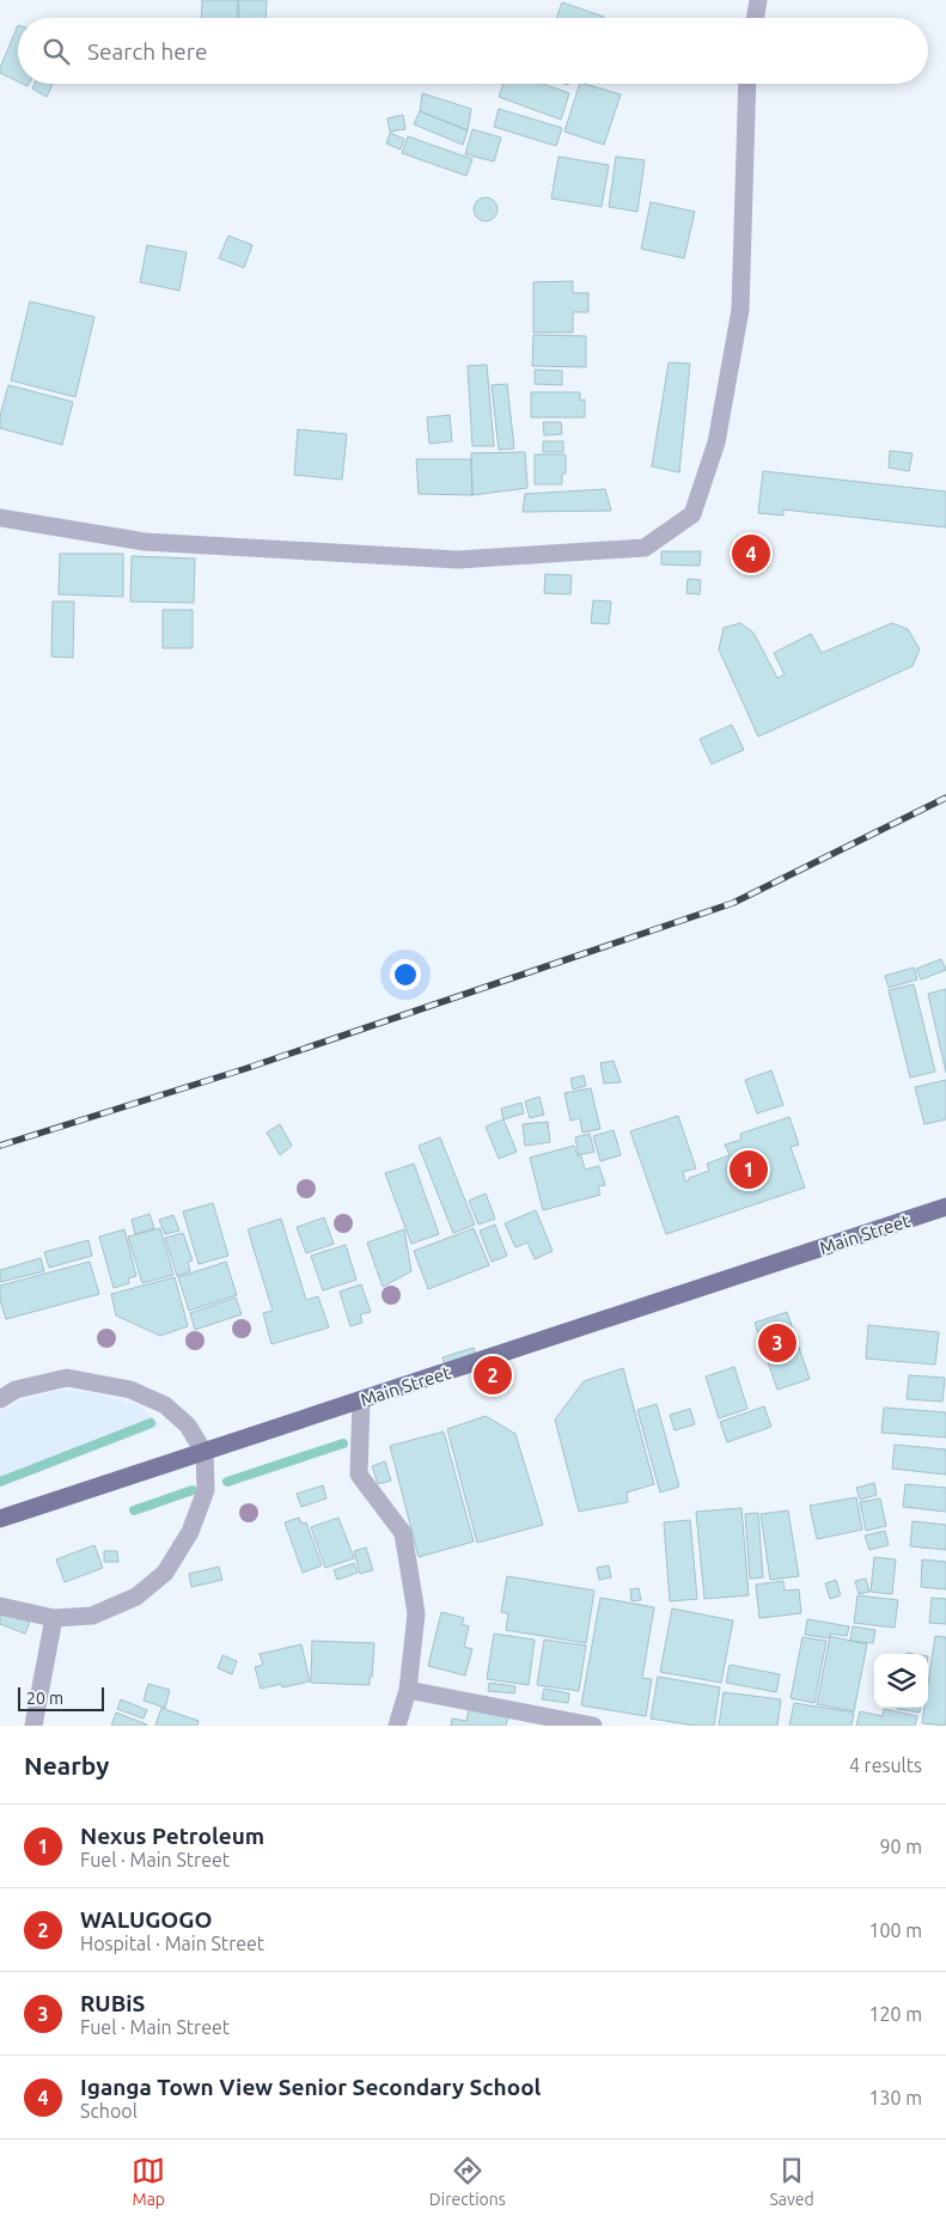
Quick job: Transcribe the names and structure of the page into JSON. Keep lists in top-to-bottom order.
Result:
{
  "streets": {
    "main road": ["Main Street"]
  },
  "scale_bar": "20 m",
  "page": {
    "search": "Search here",
    "pins": [
      "4",
      "1",
      "3",
      "2"
    ],
    "scale": "20 m",
    "heading": ["Nearby", "4 results"],
    "list": [
      {
        "mark": "1",
        "name": "Nexus Petroleum",
        "note": "Fuel · Main Street",
        "value": "90 m"
      },
      {
        "mark": "2",
        "name": "WALUGOGO",
        "note": "Hospital · Main Street",
        "value": "100 m"
      },
      {
        "mark": "3",
        "name": "RUBiS",
        "note": "Fuel · Main Street",
        "value": "120 m"
      },
      {
        "mark": "4",
        "name": "Iganga Town View Senior Secondary School",
        "note": "School",
        "value": "130 m"
      }
    ],
    "nav": ["Map", "Directions", "Saved"]
  }
}
